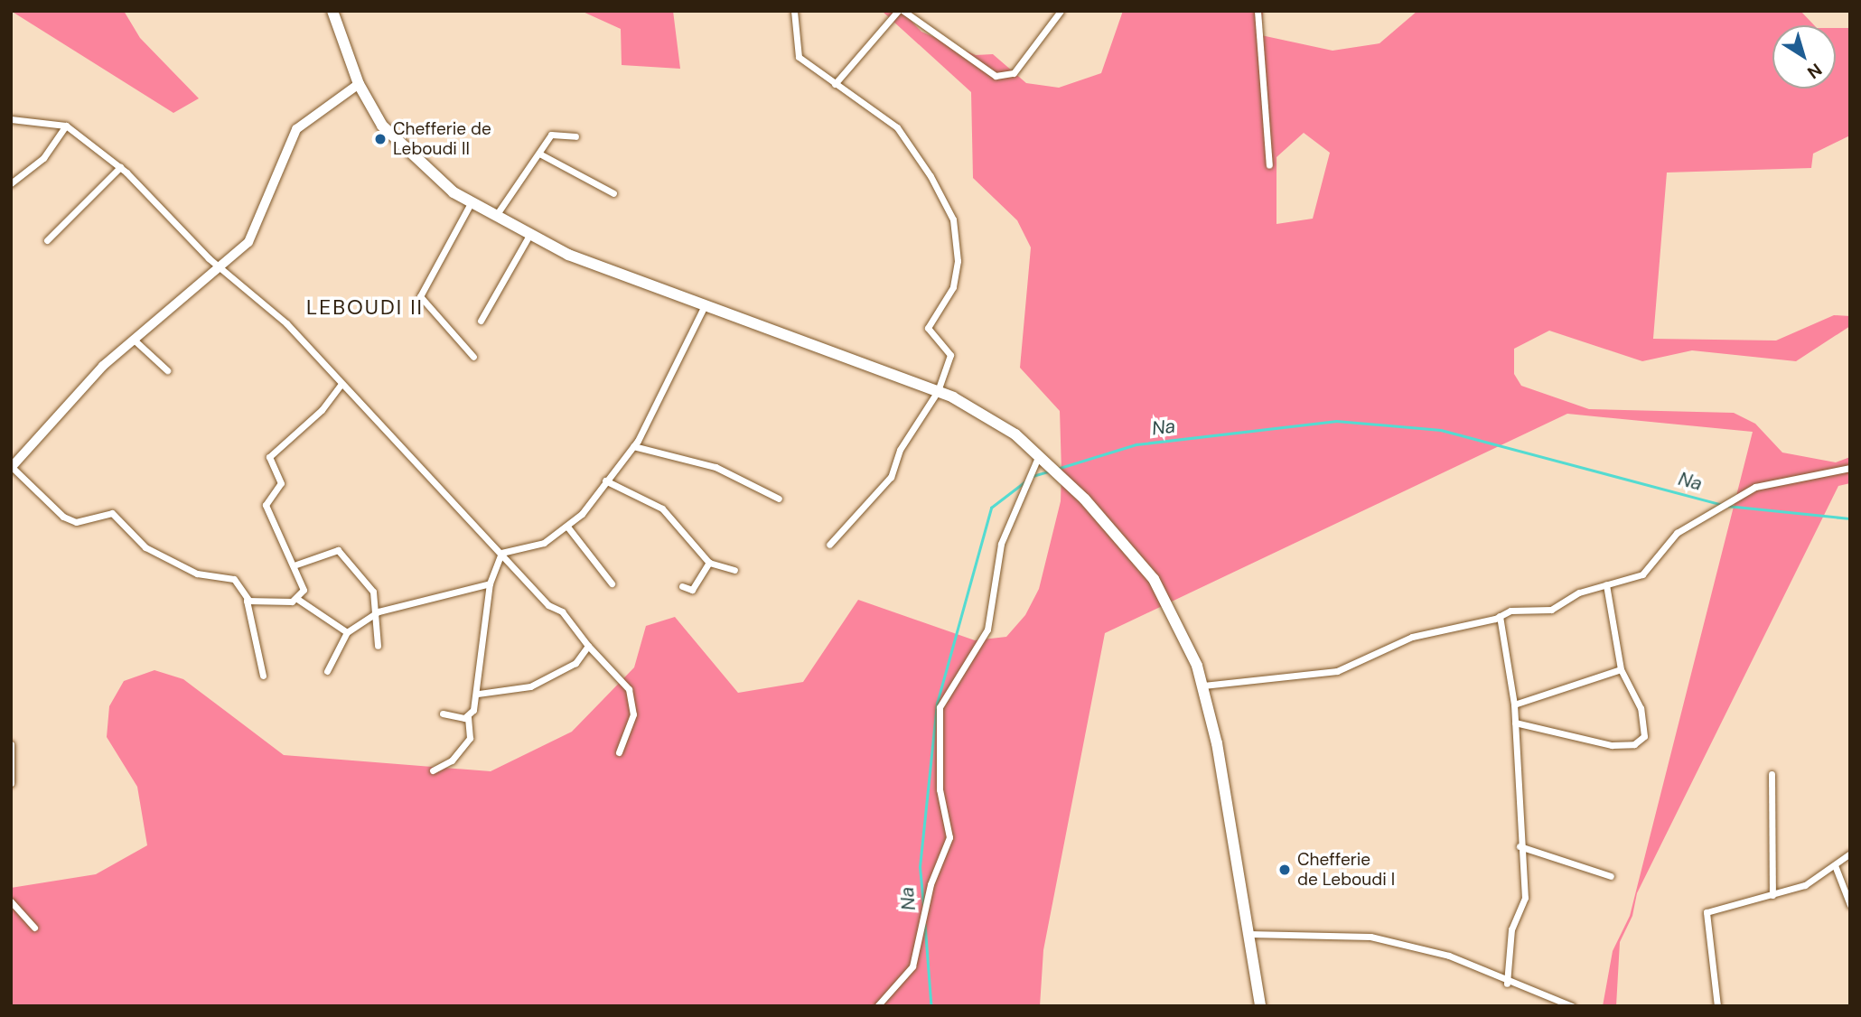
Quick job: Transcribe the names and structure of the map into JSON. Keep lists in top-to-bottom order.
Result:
{
  "districts": ["LEBOUDI II"],
  "water": ["Na"],
  "places": ["Chefferie de Leboudi II", "Chefferie de Leboudi I"],
  "north": "bottom right"
}
